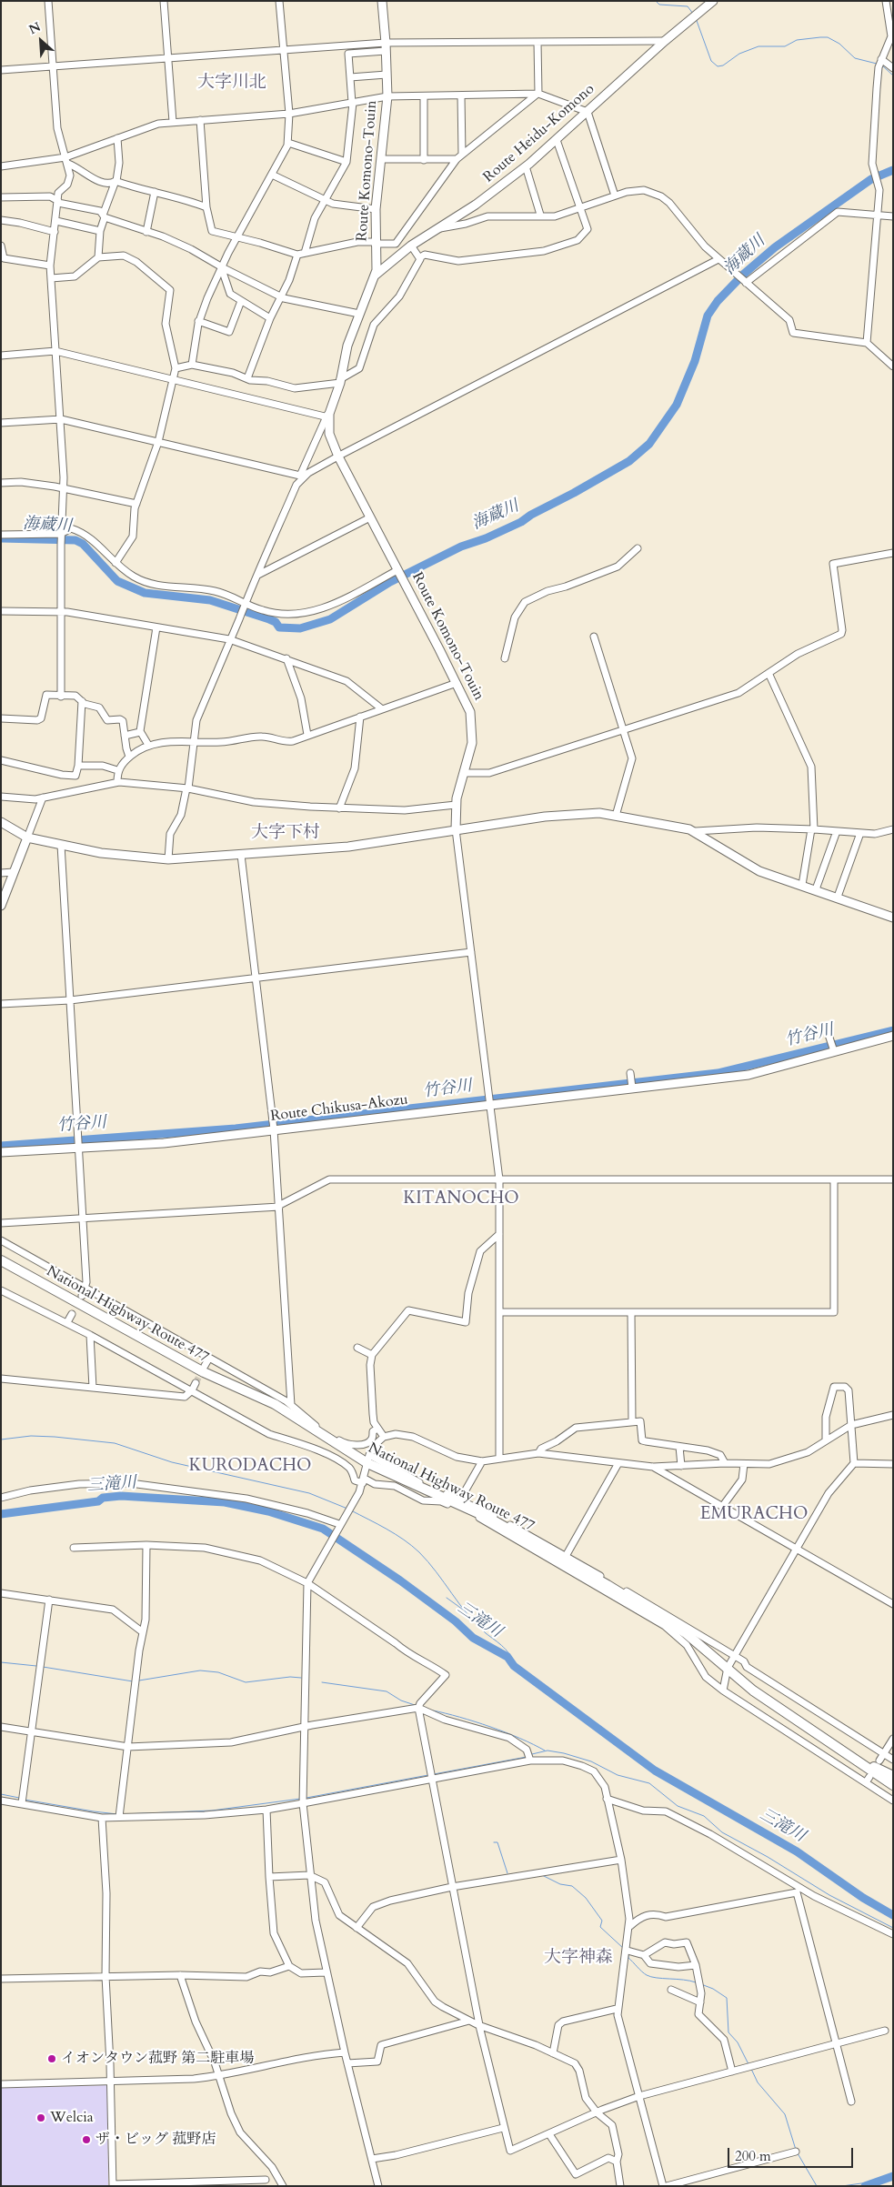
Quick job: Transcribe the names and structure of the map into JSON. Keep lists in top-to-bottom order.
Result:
{
  "streets": {
    "highway": ["National Highway Route 477"],
    "main road": ["Route Heidu-Komono", "Route Komono-Touin", "Route Chikusa-Akozu"]
  },
  "crossings": [
    ["Route Heidu-Komono", "Route Komono-Touin"]
  ],
  "districts": [
    "大字川北",
    "大字下村",
    "KITANOCHO",
    "KURODACHO",
    "EMURACHO",
    "大字神森"
  ],
  "water": ["海蔵川", "竹谷川", "三滝川"],
  "places": ["イオンタウン菰野 第二駐車場", "Welcia", "ザ・ビッグ 菰野店"],
  "scale_bar": "200 m",
  "north": "top left"
}
